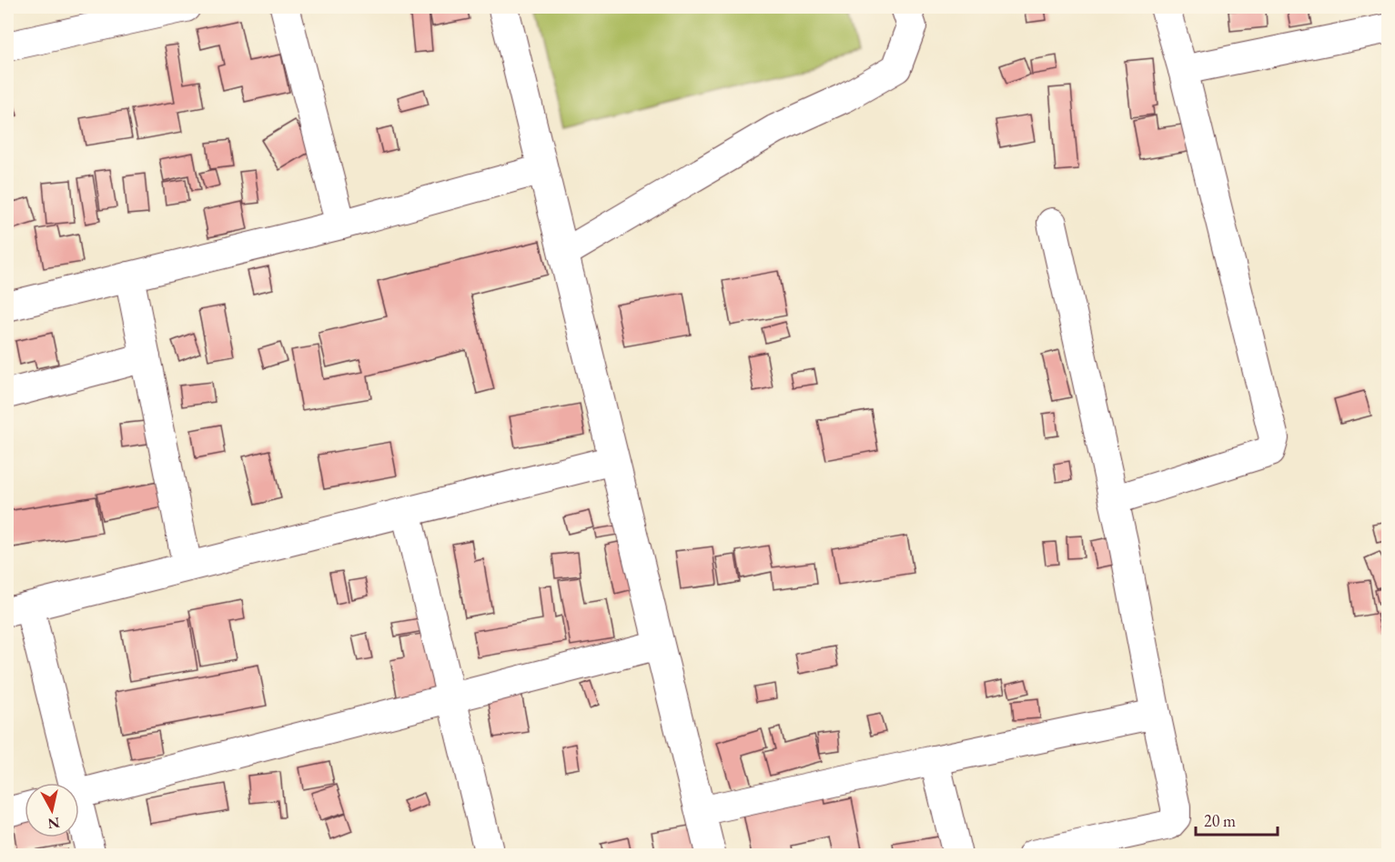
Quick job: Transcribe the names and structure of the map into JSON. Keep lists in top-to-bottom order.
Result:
{
  "scale_bar": "20 m",
  "north": "bottom"
}
